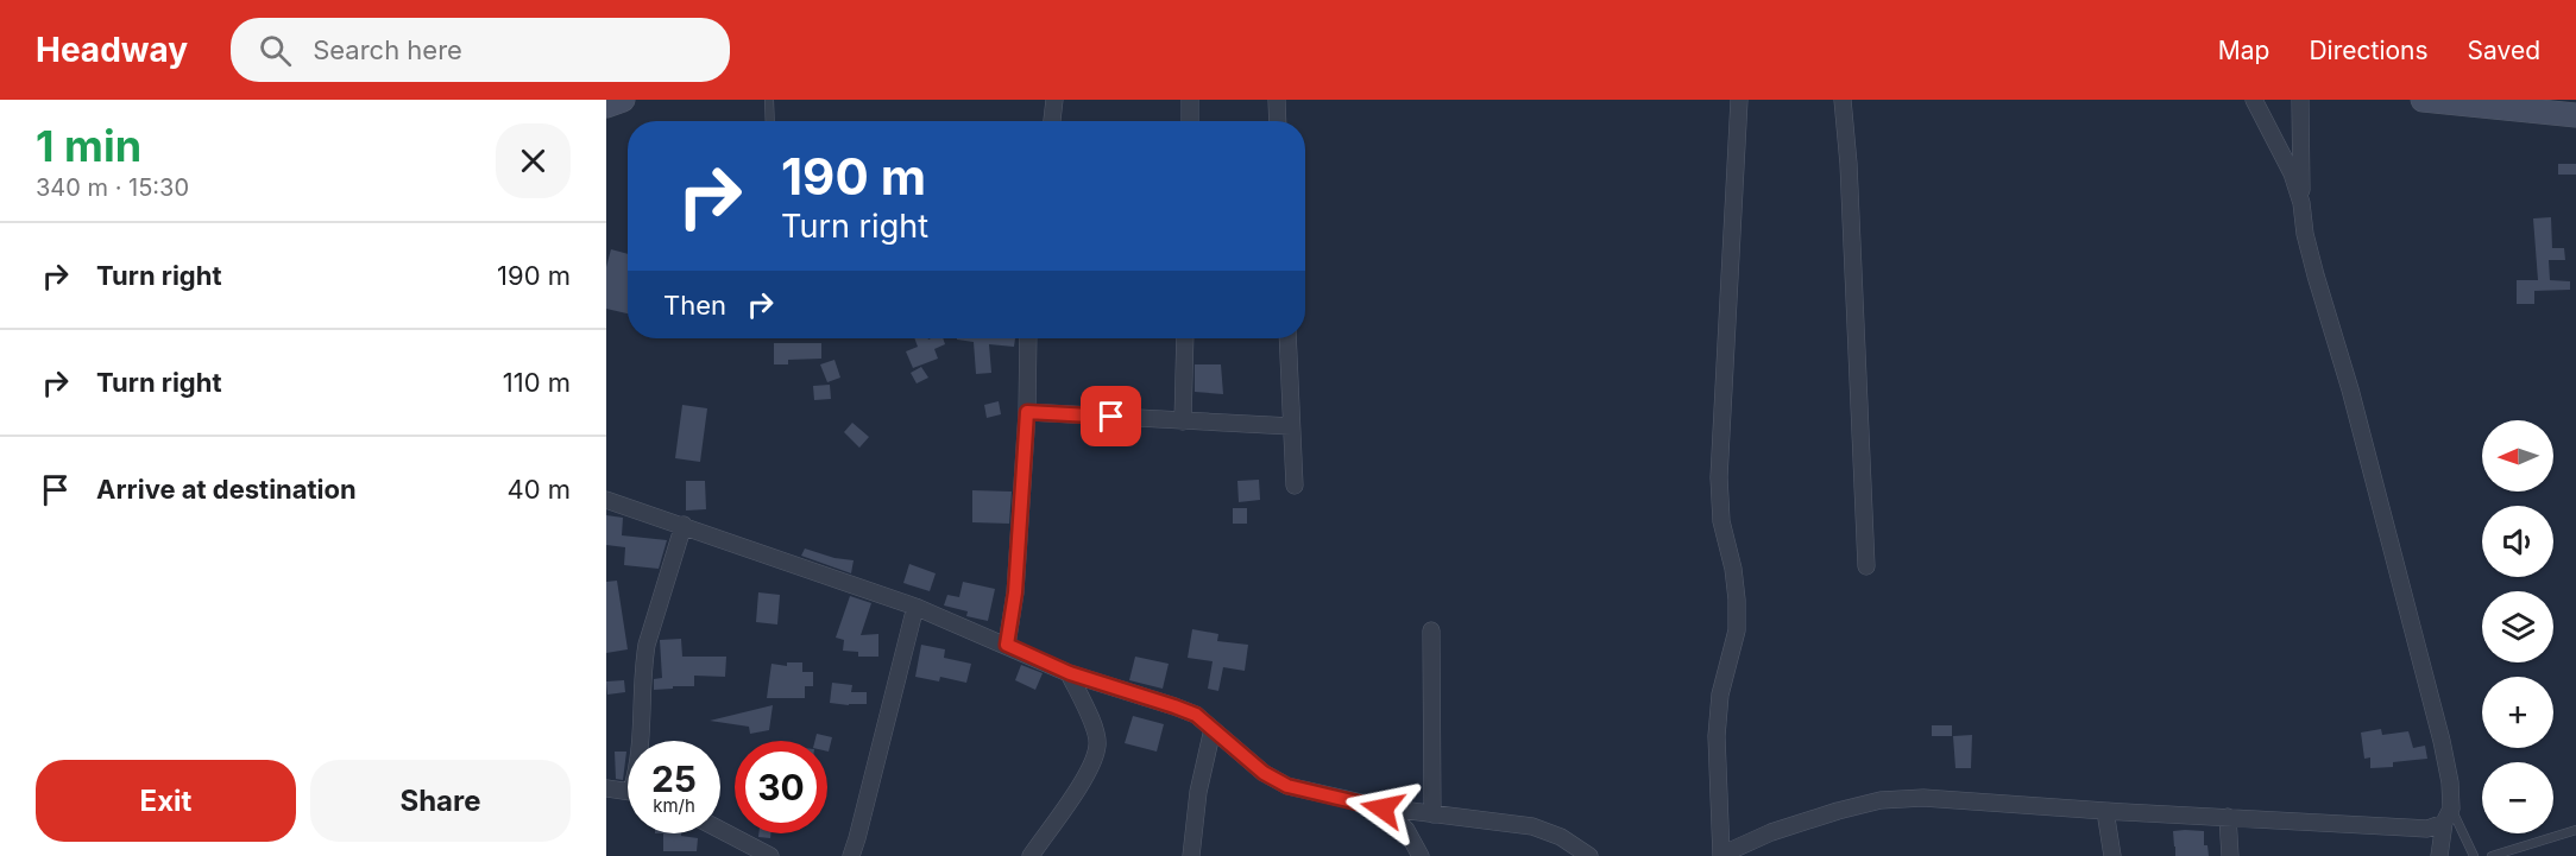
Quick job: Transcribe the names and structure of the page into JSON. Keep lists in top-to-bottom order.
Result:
{
  "north": "left",
  "page": {
    "header": "Headway",
    "search": "Search here",
    "nav": ["Map", "Directions", "Saved"],
    "heading": ["1 min", "340 m · 15:30"],
    "turn": ["190 m", "Turn right"],
    "list": [
      {
        "name": "Turn right",
        "value": "190 m"
      },
      {
        "name": "Turn right",
        "value": "110 m"
      },
      {
        "name": "Arrive at destination",
        "value": "40 m"
      }
    ],
    "then": "Then",
    "map_buttons": ["+", "−"],
    "speed": "25 km/h",
    "limit": "30",
    "buttons": ["Exit", "Share"]
  }
}
